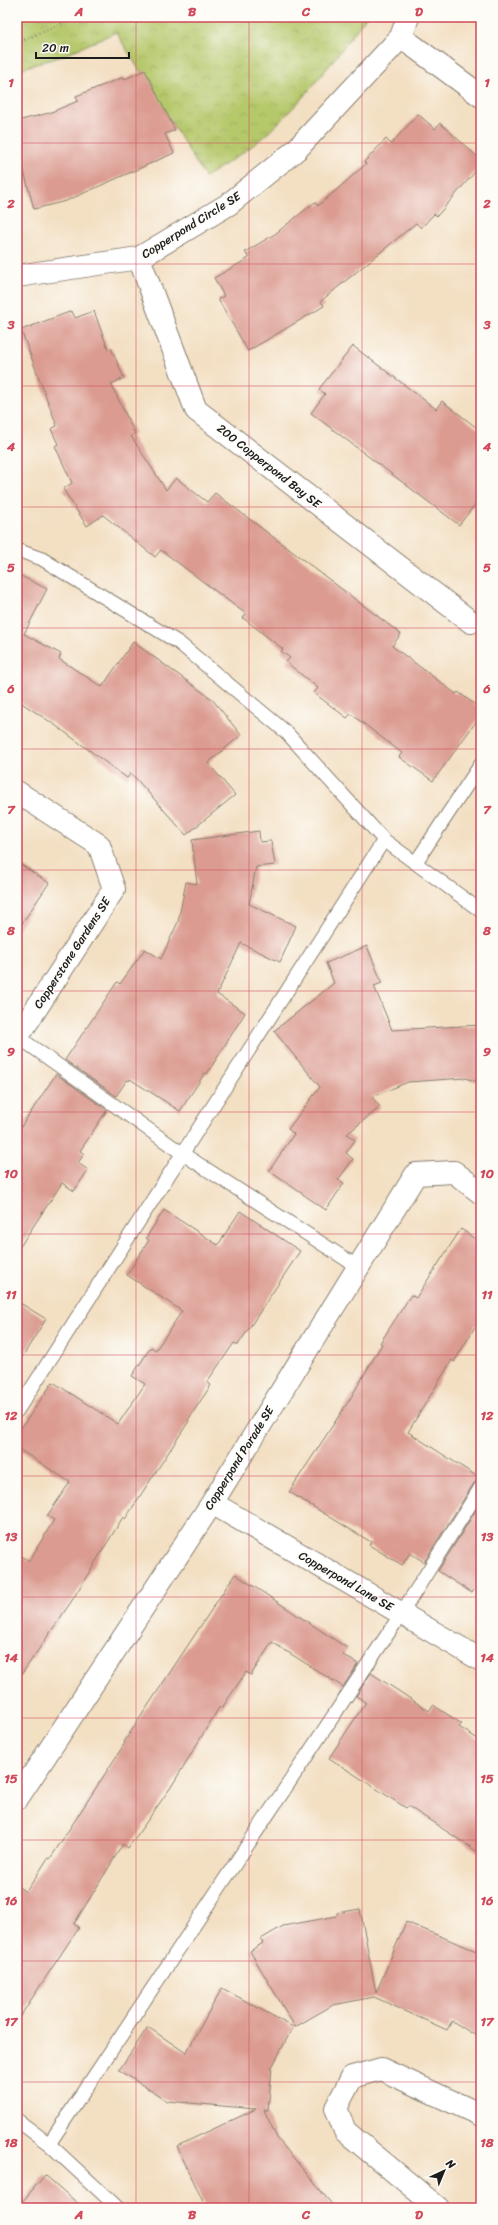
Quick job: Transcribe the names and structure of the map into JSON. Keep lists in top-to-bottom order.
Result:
{
  "streets": {
    "street": [
      "Copperpond Circle SE",
      "200 Copperpond Bay SE",
      "Copperstone Gardens SE",
      "Copperpond Parade SE",
      "Copperpond Lane SE"
    ]
  },
  "crossings": [
    ["Copperpond Circle SE", "200 Copperpond Bay SE"],
    ["Copperpond Parade SE", "Copperpond Lane SE"]
  ],
  "scale_bar": "20 m",
  "north": "top right",
  "grid": {
    "columns": [
      "A",
      "B",
      "C",
      "D"
    ],
    "rows": [
      "1",
      "2",
      "3",
      "4",
      "5",
      "6",
      "7",
      "8",
      "9",
      "10",
      "11",
      "12",
      "13",
      "14",
      "15",
      "16",
      "17",
      "18"
    ]
  }
}
